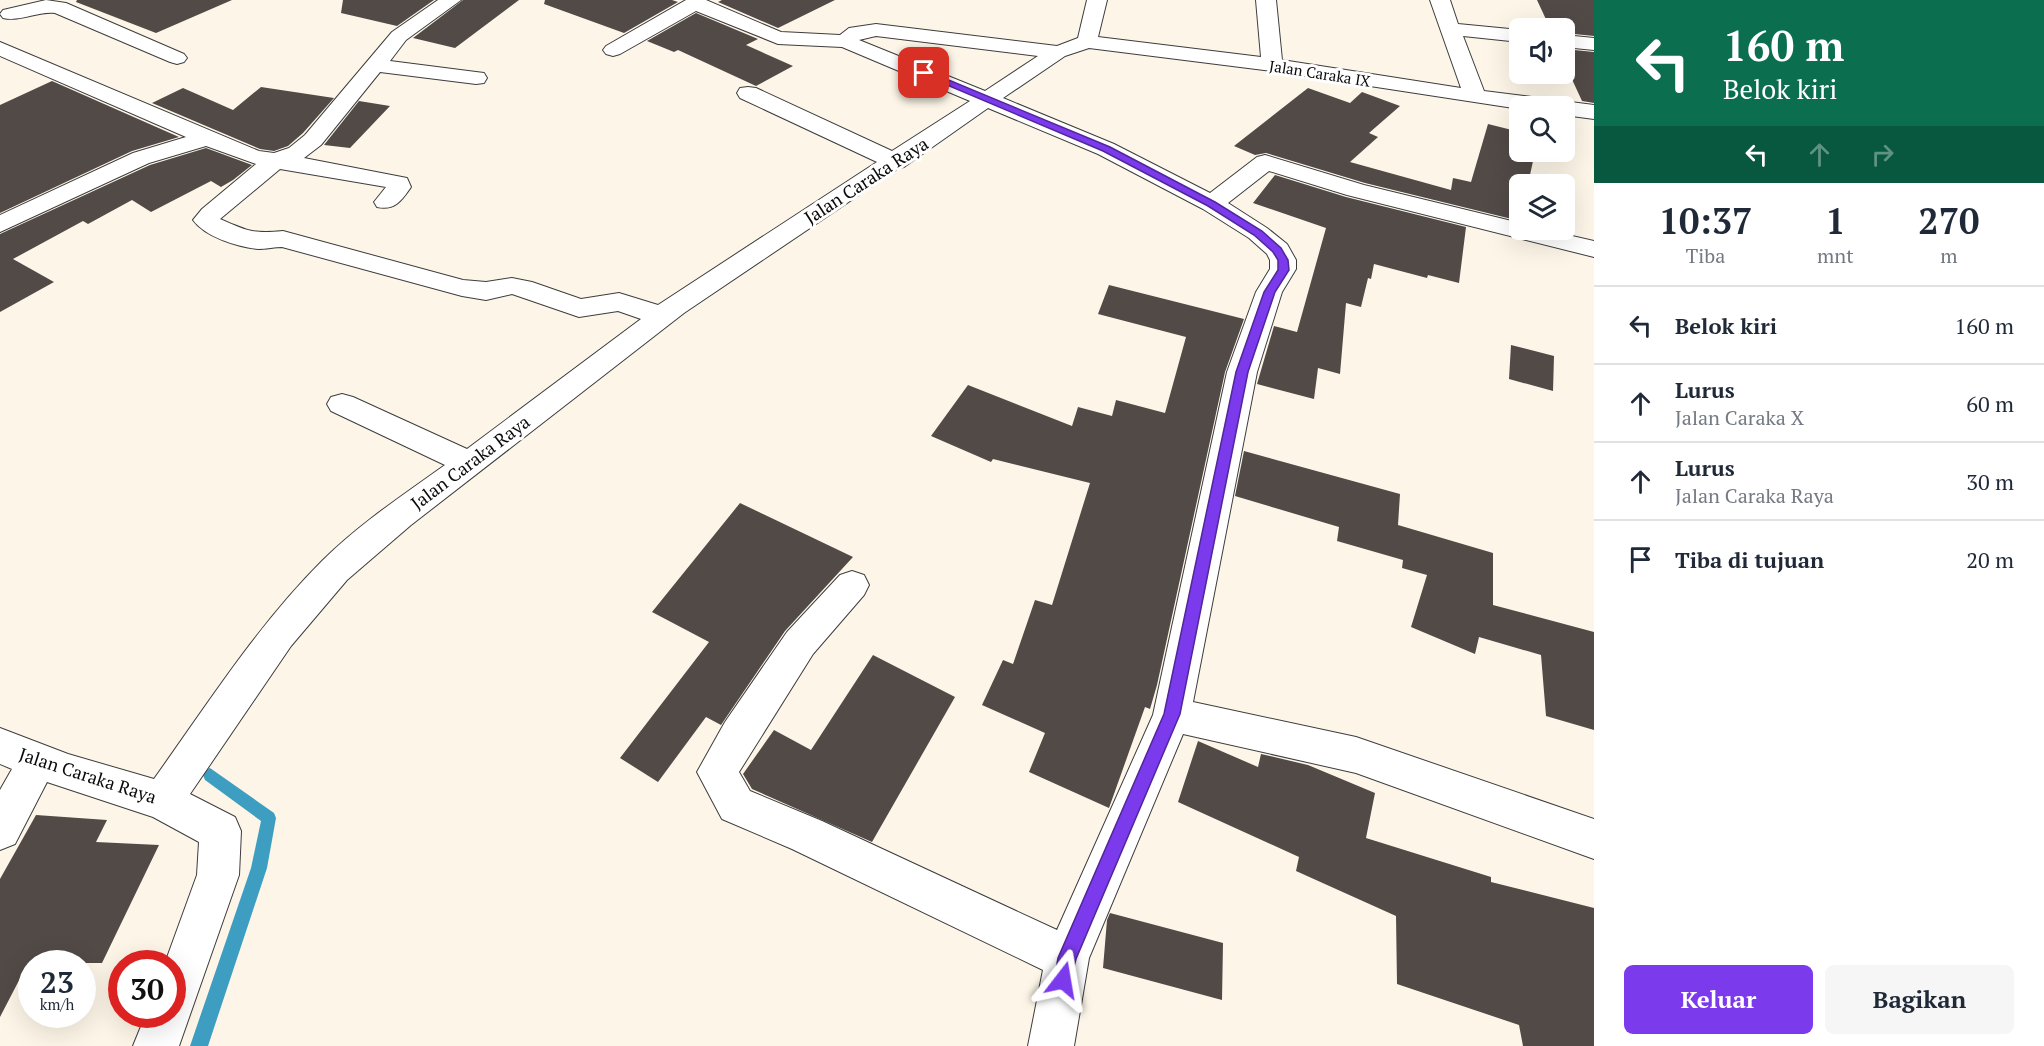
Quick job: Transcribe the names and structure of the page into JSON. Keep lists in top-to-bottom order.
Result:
{
  "streets": {
    "street": ["Jalan Caraka IX", "Jalan Caraka Raya"]
  },
  "crossings": [
    ["Jalan Caraka IX", "Jalan Caraka Raya"]
  ],
  "page": {
    "turn": ["160 m", "Belok kiri"],
    "eta": [
      "10:37",
      "Tiba",
      "1",
      "mnt",
      "270",
      "m"
    ],
    "list": [
      {
        "name": "Belok kiri",
        "value": "160 m"
      },
      {
        "name": "Lurus",
        "note": "Jalan Caraka X",
        "value": "60 m"
      },
      {
        "name": "Lurus",
        "note": "Jalan Caraka Raya",
        "value": "30 m"
      },
      {
        "name": "Tiba di tujuan",
        "value": "20 m"
      }
    ],
    "speed": "23 km/h",
    "limit": "30",
    "buttons": ["Keluar", "Bagikan"]
  }
}
